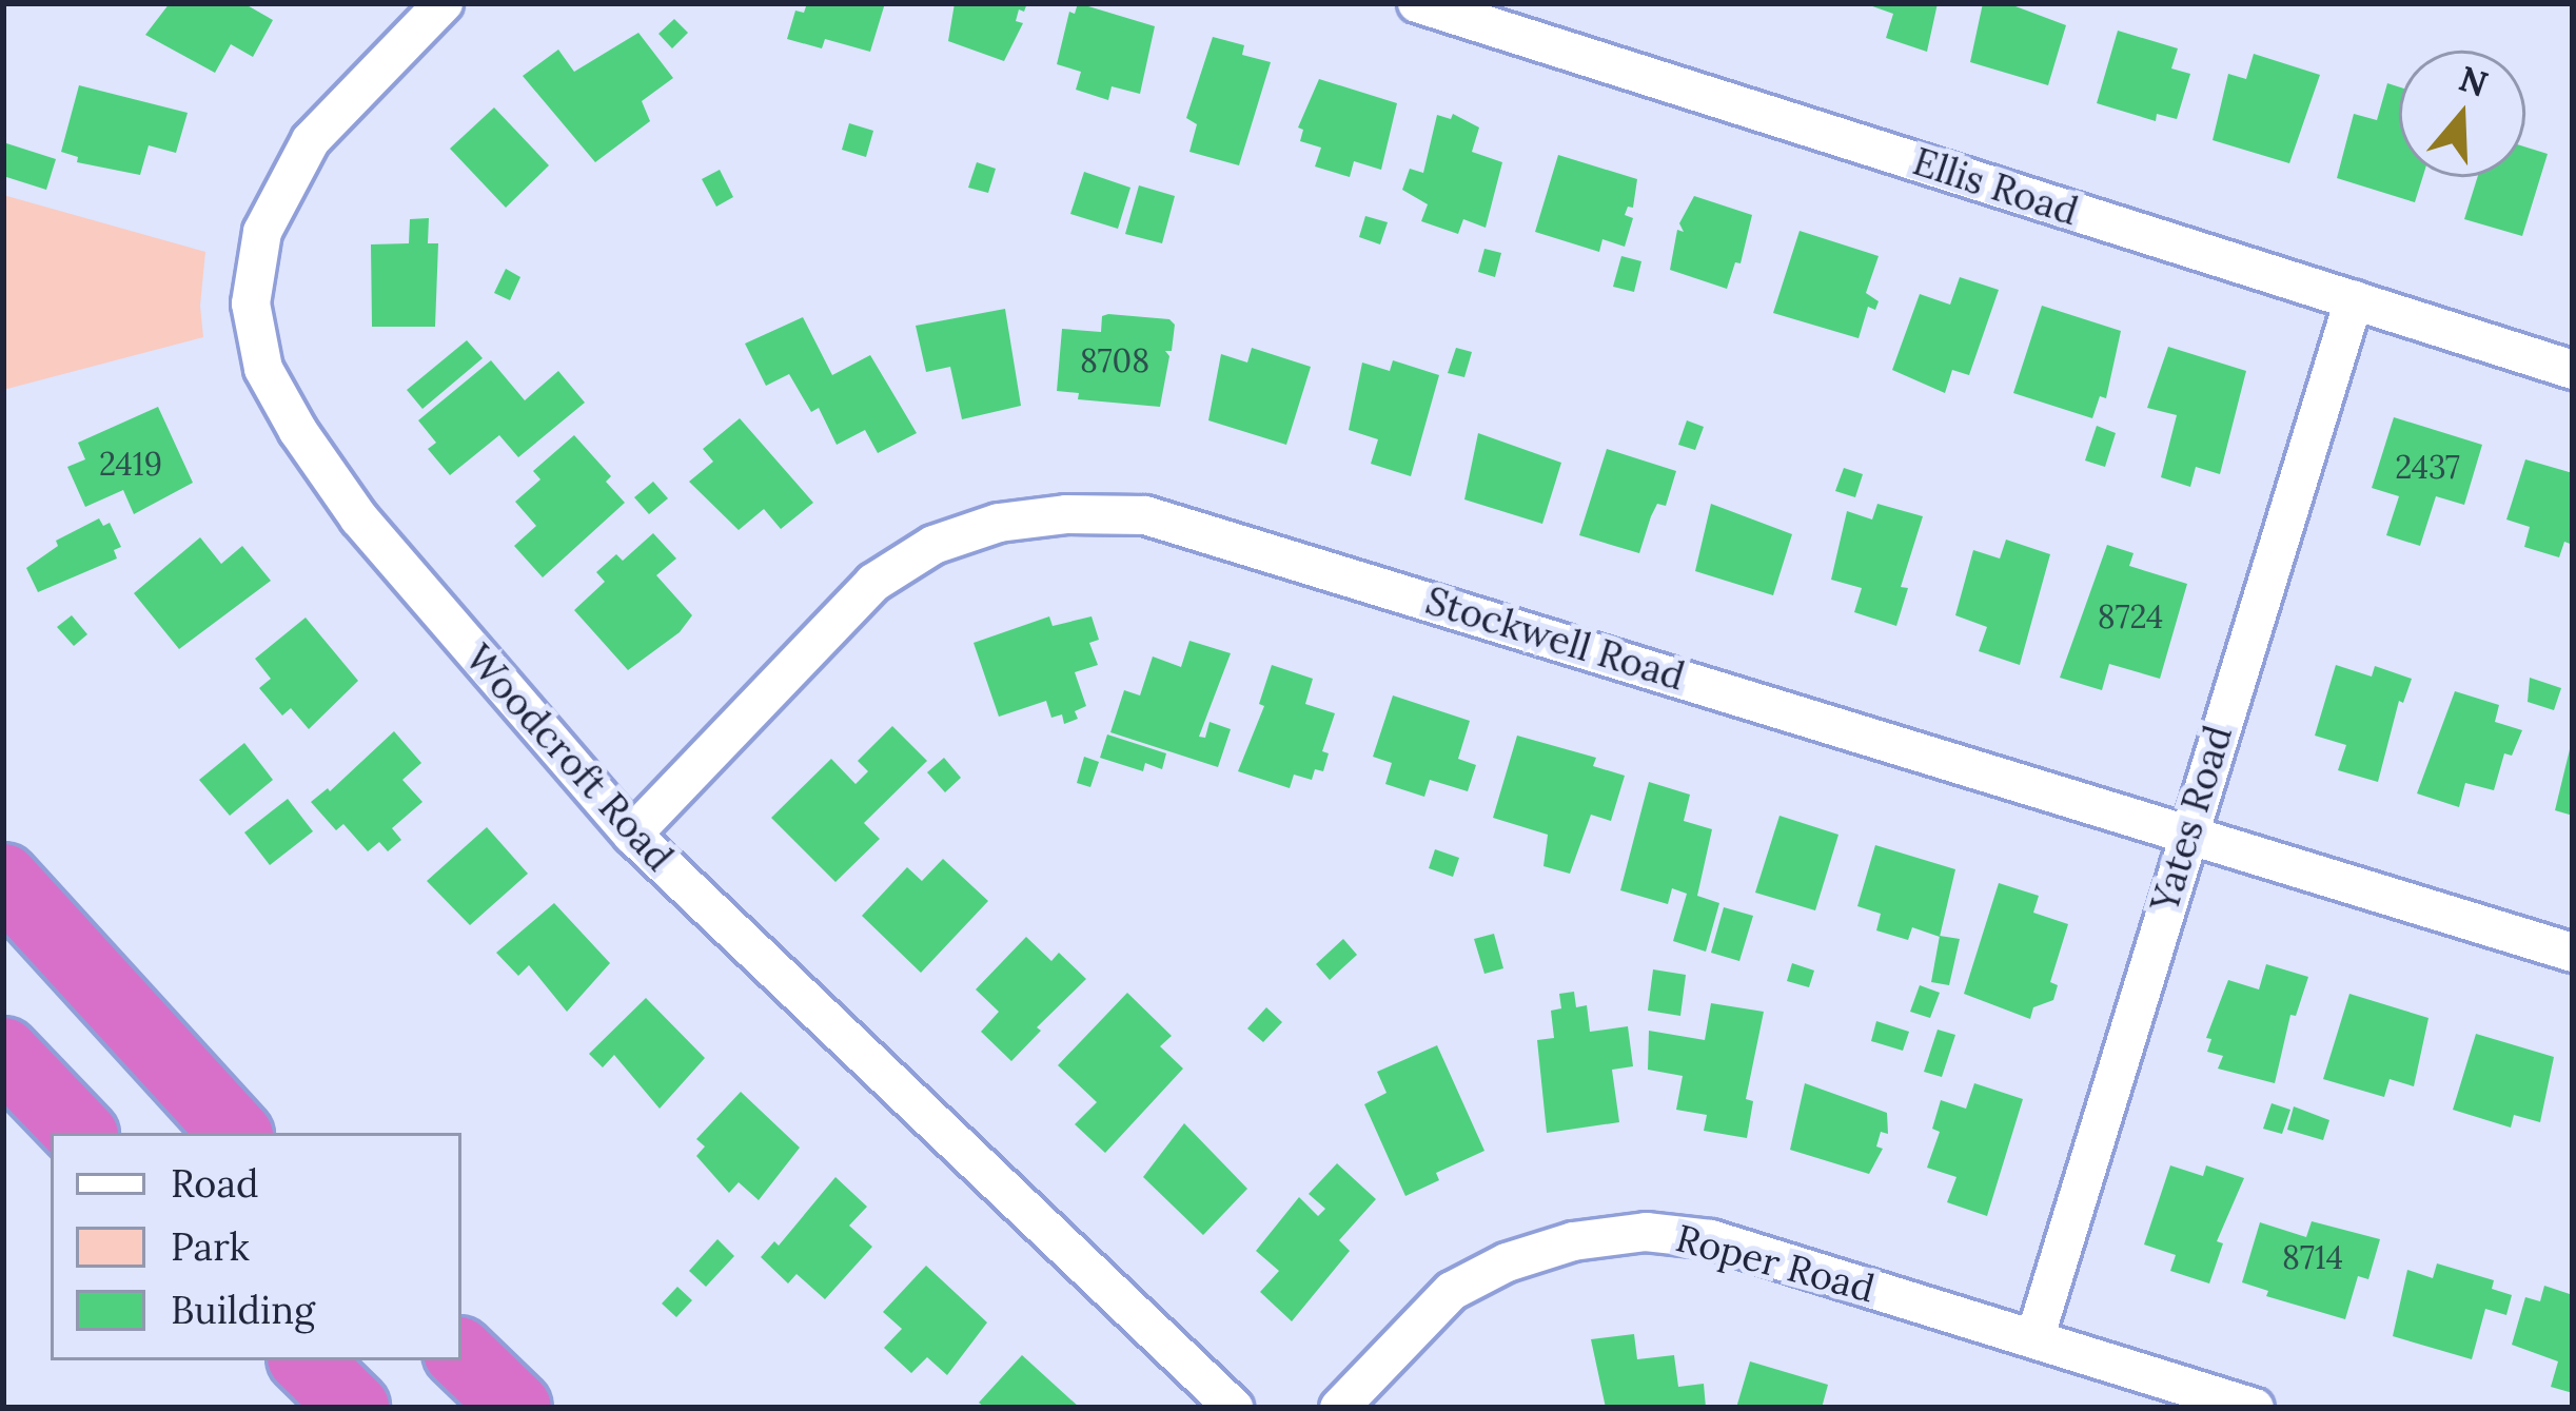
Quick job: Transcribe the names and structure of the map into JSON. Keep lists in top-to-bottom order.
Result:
{
  "streets": {
    "street": [
      "Ellis Road",
      "Stockwell Road",
      "Woodcroft Road",
      "Yates Road",
      "Roper Road"
    ]
  },
  "crossings": [
    ["Ellis Road", "Yates Road"],
    ["Stockwell Road", "Woodcroft Road"],
    ["Stockwell Road", "Yates Road"],
    ["Yates Road", "Roper Road"]
  ],
  "house_numbers": [
    "8708",
    "2419",
    "2437",
    "8724",
    "8714"
  ],
  "legend": ["Road", "Park", "Building"],
  "north": "top"
}
